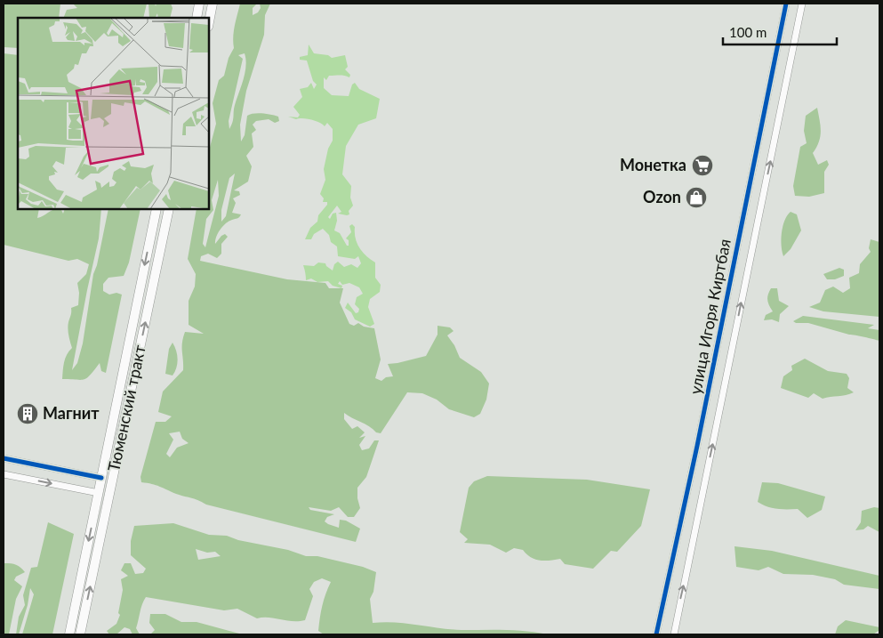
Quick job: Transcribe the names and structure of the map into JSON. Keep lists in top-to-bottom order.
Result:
{
  "streets": {
    "main road": ["Тюменский тракт"],
    "street": ["улица Игоря Киртбая"]
  },
  "places": {
    "supermarket": ["Монетка"],
    "shop": ["Ozon"],
    "building": ["Магнит"]
  },
  "scale_bar": "100 m"
}
